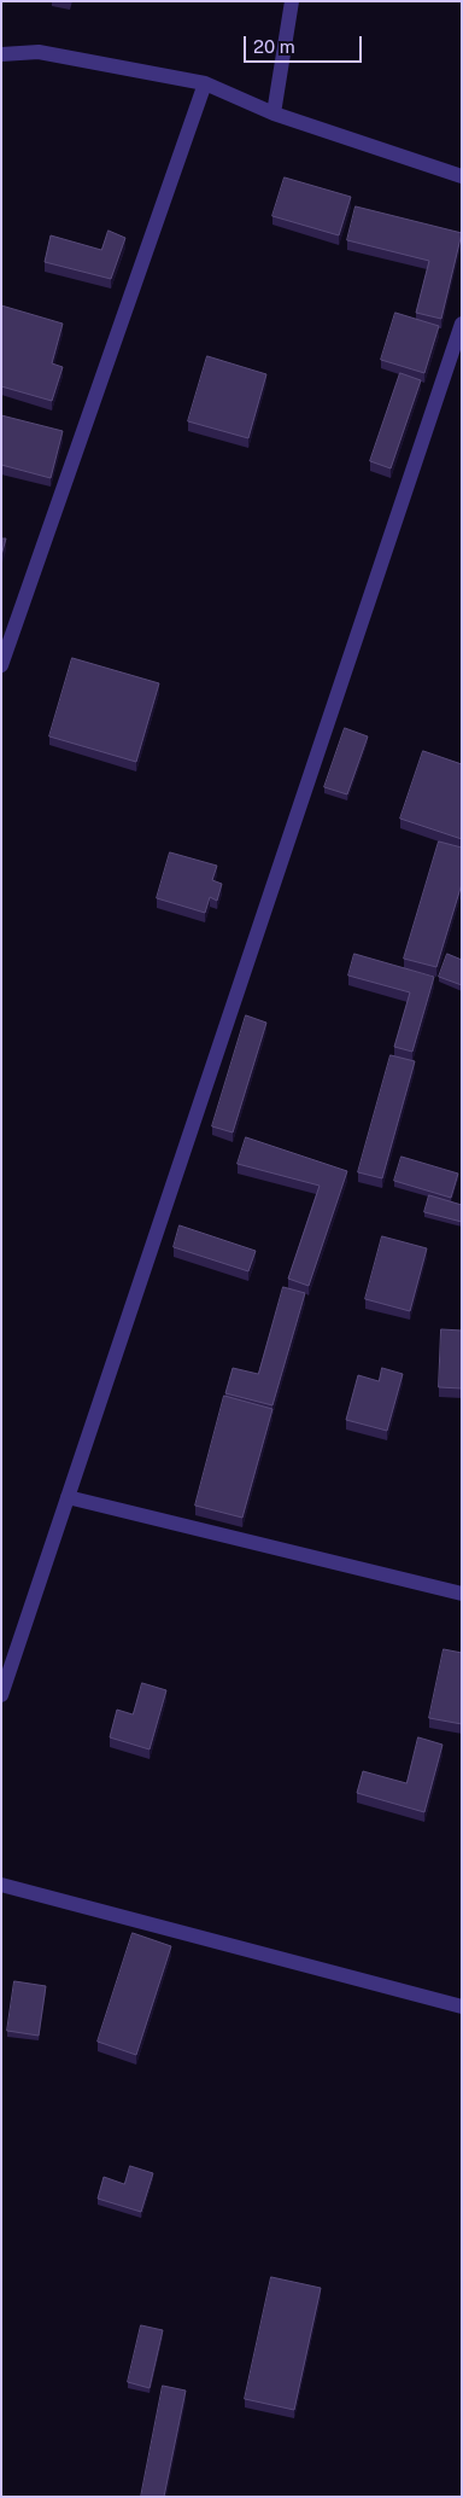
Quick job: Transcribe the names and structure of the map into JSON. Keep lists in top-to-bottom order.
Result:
{
  "scale_bar": "20 m"
}
